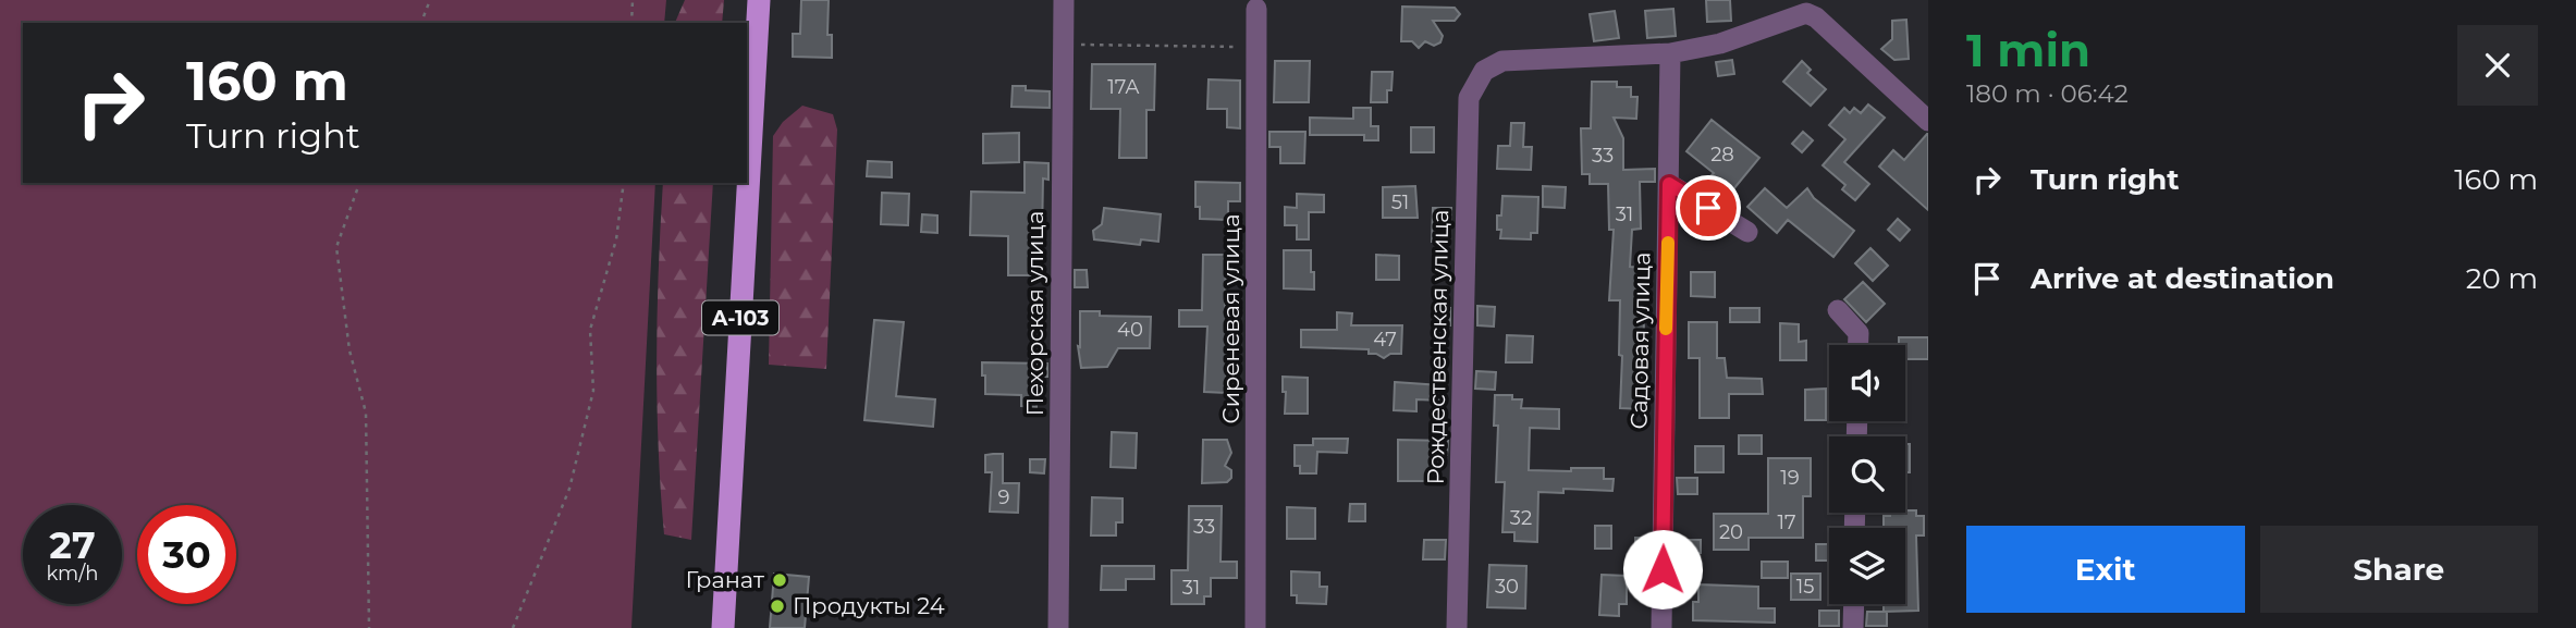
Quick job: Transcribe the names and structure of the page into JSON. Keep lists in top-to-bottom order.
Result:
{
  "streets": {
    "main road": ["А-103"],
    "street": [
      "Пехорская улица",
      "Сиреневая улица",
      "Садовая улица",
      "Рождественская улица"
    ]
  },
  "crossings": [
    ["Садовая улица", "Рождественская улица"]
  ],
  "places": ["Гранат", "Продукты 24"],
  "house_numbers": [
    "17А",
    "28",
    "33",
    "51",
    "31",
    "40",
    "47",
    "19",
    "9",
    "32",
    "17",
    "33",
    "20",
    "30",
    "15",
    "31"
  ],
  "page": {
    "heading": ["1 min", "180 m · 06:42"],
    "turn": ["160 m", "Turn right"],
    "list": [
      {
        "name": "Turn right",
        "value": "160 m"
      },
      {
        "name": "Arrive at destination",
        "value": "20 m"
      }
    ],
    "speed": "27 km/h",
    "limit": "30",
    "buttons": ["Exit", "Share"]
  }
}
